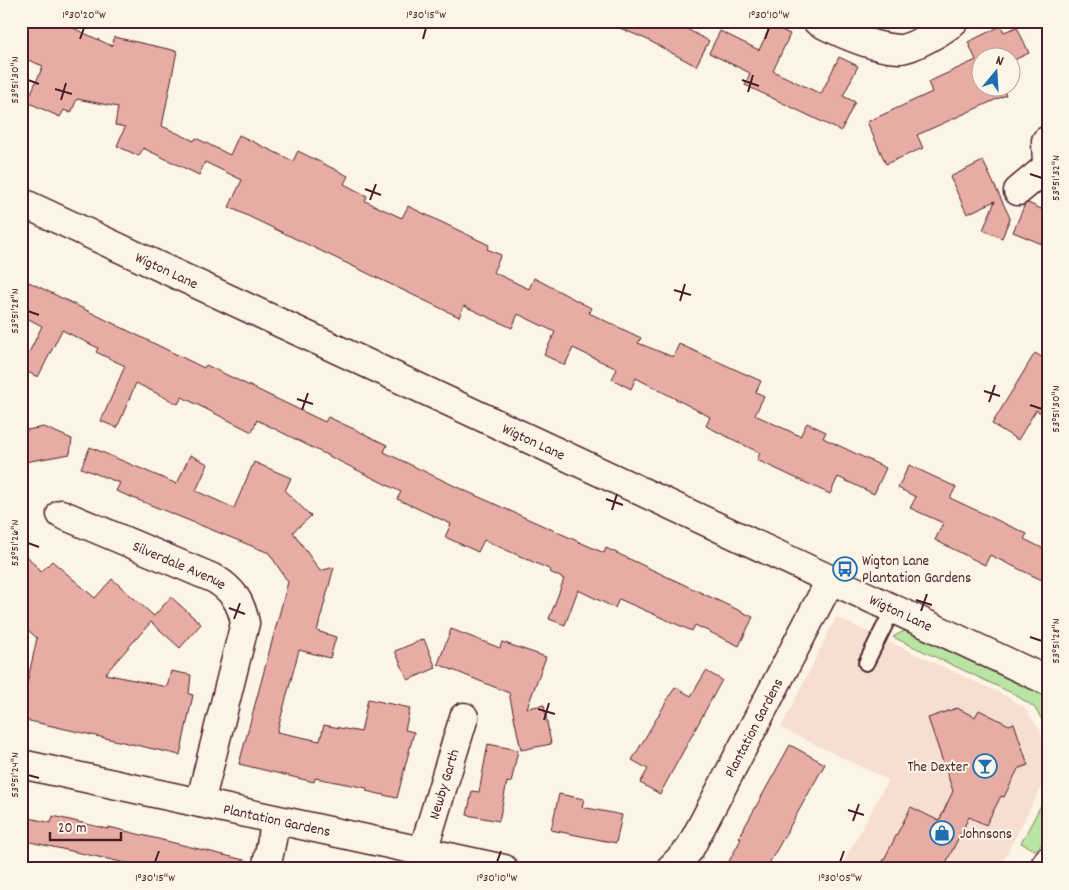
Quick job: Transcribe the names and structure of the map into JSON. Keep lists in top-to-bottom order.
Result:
{
  "streets": {
    "street": [
      "Wigton Lane",
      "Silverdale Avenue",
      "Plantation Gardens",
      "Newby Garth"
    ]
  },
  "crossings": [
    ["Wigton Lane", "Plantation Gardens"],
    ["Silverdale Avenue", "Plantation Gardens"],
    ["Plantation Gardens", "Newby Garth"]
  ],
  "places": {
    "bus stop": ["Wigton Lane Plantation Gardens"],
    "bar": ["The Dexter"],
    "shop": ["Johnsons"]
  },
  "scale_bar": "20 m",
  "north": "top",
  "coordinates": [
    "1°30'20\"W",
    "1°30'15\"W",
    "1°30'10\"W",
    "53°51'30\"N",
    "53°51'32\"N",
    "53°51'28\"N",
    "53°51'26\"N",
    "53°51'24\"N",
    "1°30'05\"W"
  ]
}
